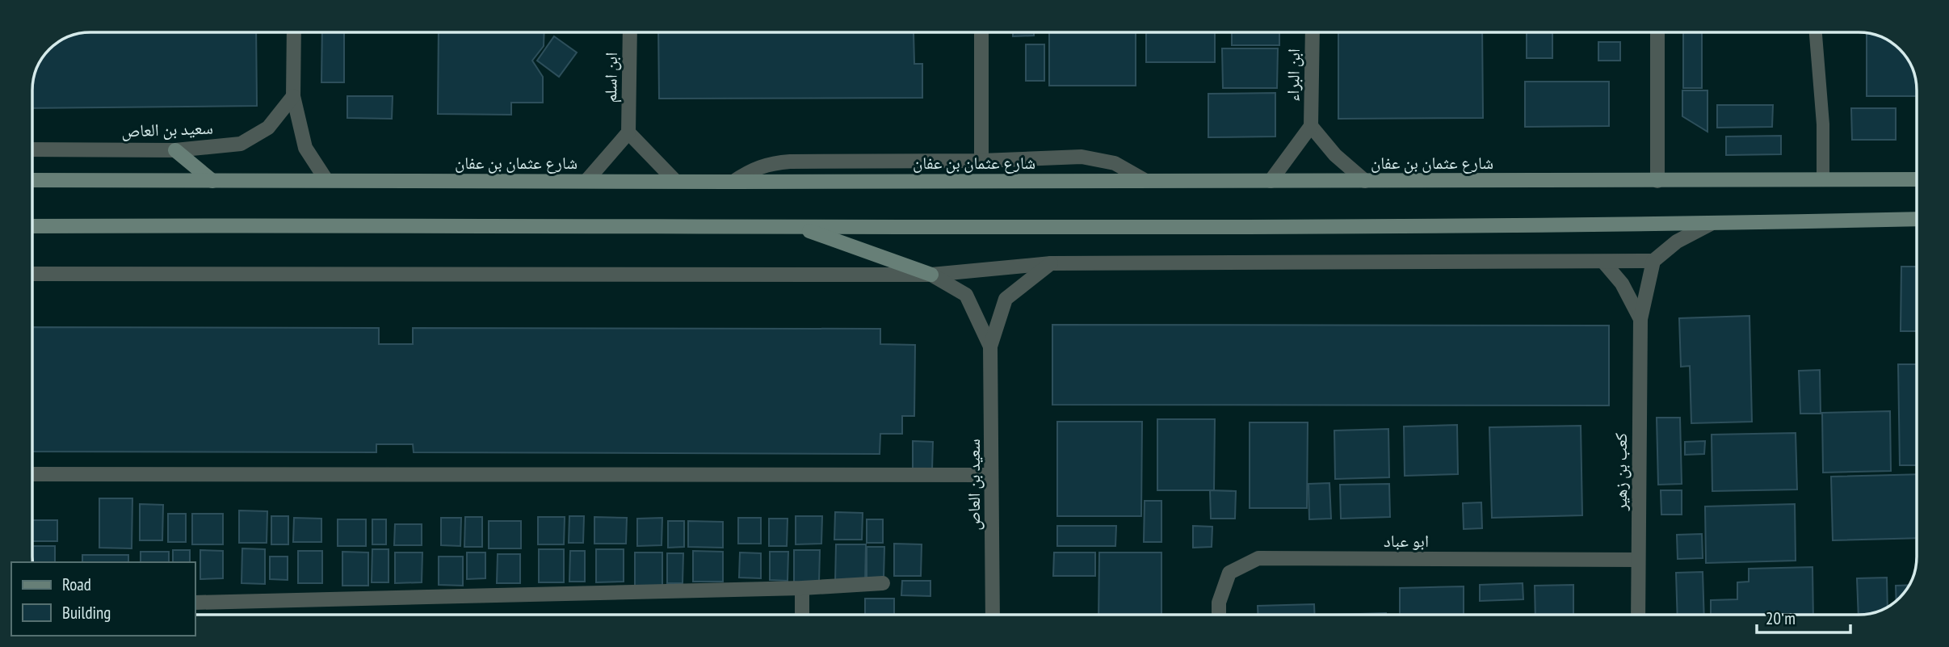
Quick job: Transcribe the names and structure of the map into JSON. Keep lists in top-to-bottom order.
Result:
{
  "streets": {
    "street": [
      "ابن البراء",
      "ابن اسلم",
      "سعيد بن العاص",
      "شارع عثمان بن عفان",
      "كعب بن زهير",
      "ابو عباد"
    ]
  },
  "crossings": [
    ["كعب بن زهير", "ابو عباد"]
  ],
  "legend": ["Road", "Building"],
  "scale_bar": "20 m"
}
